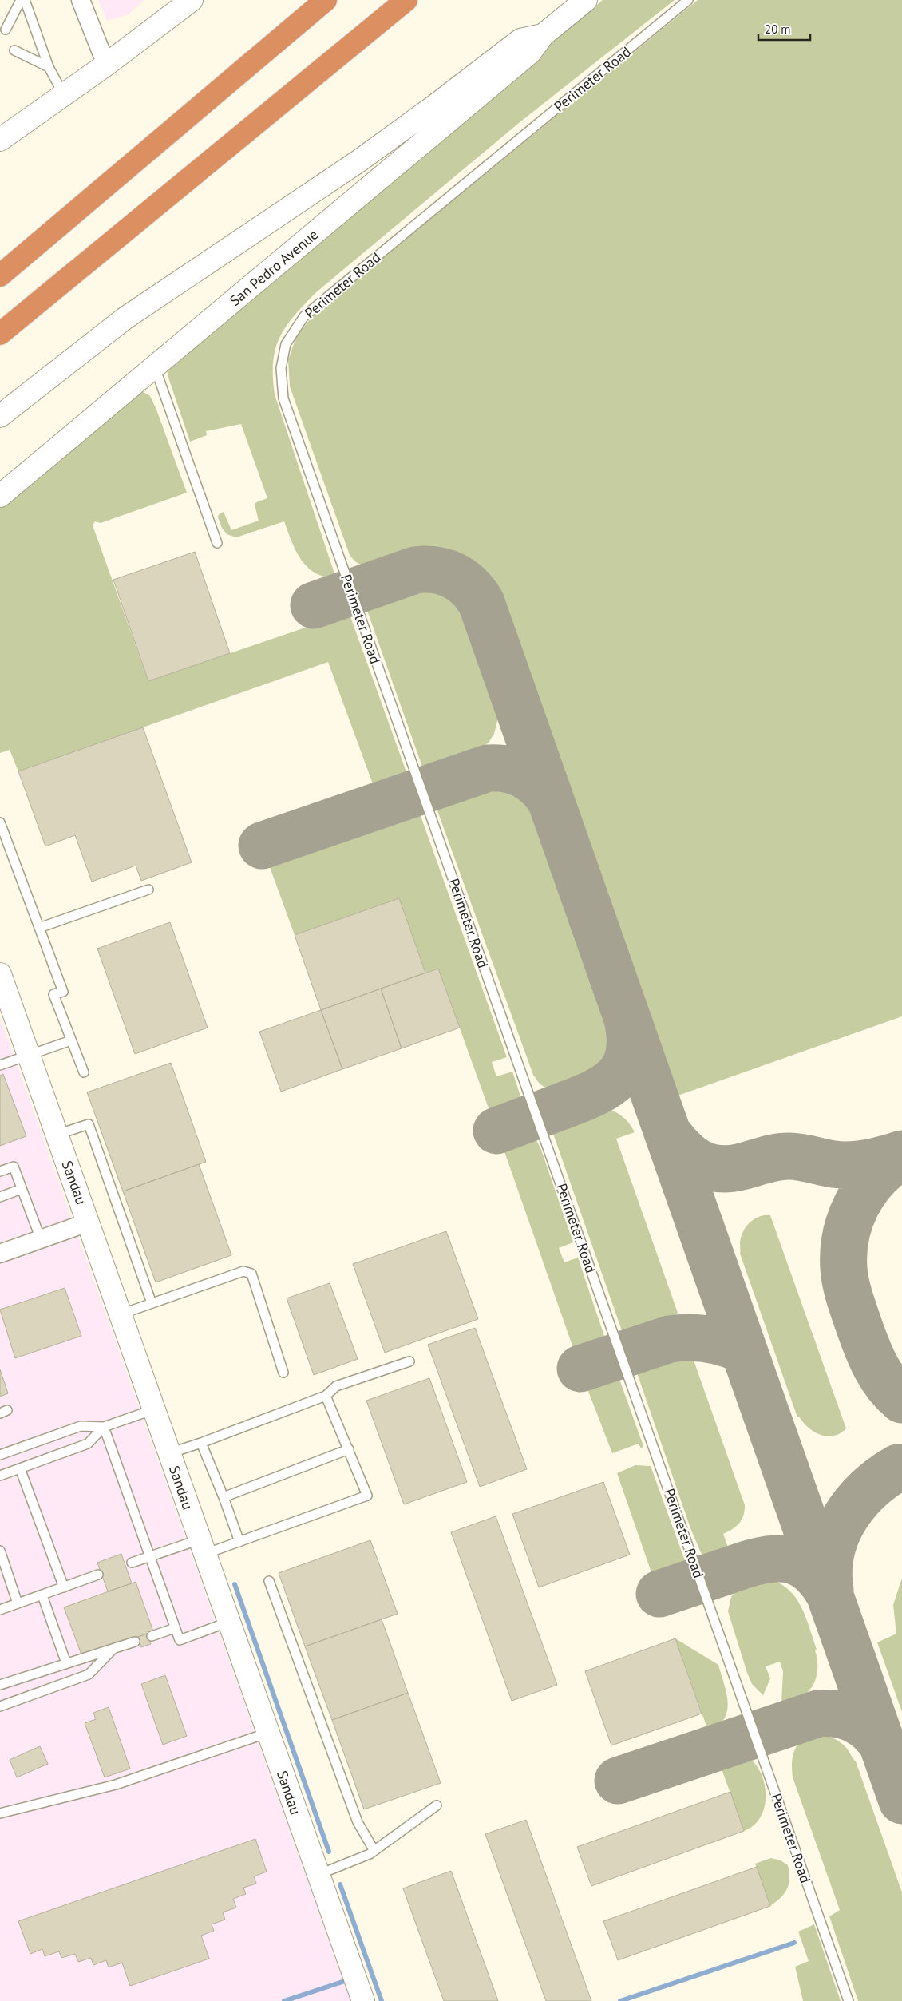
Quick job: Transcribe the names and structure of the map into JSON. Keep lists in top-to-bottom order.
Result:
{
  "streets": {
    "main road": ["San Pedro Avenue", "Sandau"],
    "lane": ["Perimeter Road"]
  },
  "scale_bar": "20 m"
}
